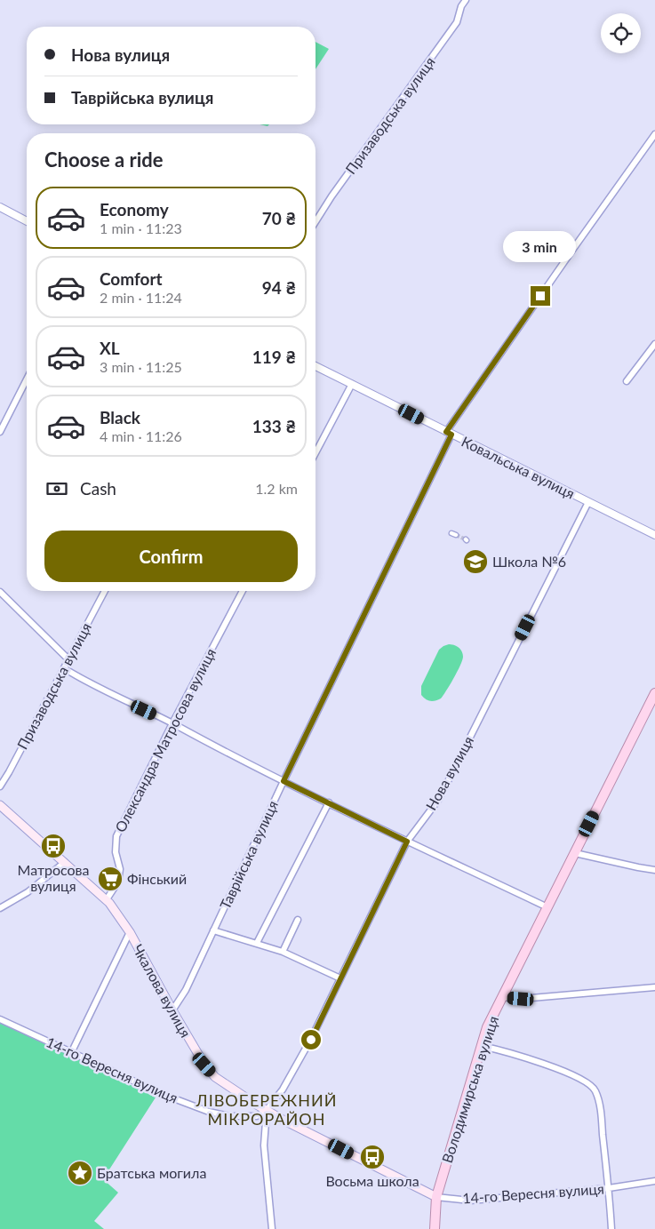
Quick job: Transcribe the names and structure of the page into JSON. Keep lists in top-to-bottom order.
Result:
{
  "streets": {
    "main road": ["Чкалова вулиця", "14-го Вересня вулиця", "Володимирська вулиця"],
    "street": [
      "Призаводська вулиця",
      "Ковальська вулиця",
      "Олександра Матросова вулиця",
      "Нова вулиця",
      "Таврійська вулиця"
    ]
  },
  "crossings": [
    ["Ковальська вулиця", "Нова вулиця"],
    ["Ковальська вулиця", "Таврійська вулиця"],
    ["Олександра Матросова вулиця", "Чкалова вулиця"],
    ["Нова вулиця", "Чкалова вулиця"],
    ["Нова вулиця", "14-го Вересня вулиця"],
    ["Таврійська вулиця", "Чкалова вулиця"],
    ["Чкалова вулиця", "14-го Вересня вулиця"],
    ["14-го Вересня вулиця", "Володимирська вулиця"]
  ],
  "districts": ["ЛІВОБЕРЕЖНИЙ МІКРОРАЙОН"],
  "places": {
    "school or university": ["Школа №6"],
    "bus stop": ["Матросова вулиця", "Восьма школа"],
    "supermarket": ["Фінський"],
    "place": ["Братська могила"]
  },
  "page": {
    "banner": ["Нова вулиця", "Таврійська вулиця"],
    "heading": "Choose a ride",
    "list": [
      {
        "name": "Economy",
        "note": "1 min · 11:23",
        "value": "70 ₴"
      },
      {
        "name": "Comfort",
        "note": "2 min · 11:24",
        "value": "94 ₴"
      },
      {
        "name": "XL",
        "note": "3 min · 11:25",
        "value": "119 ₴"
      },
      {
        "name": "Black",
        "note": "4 min · 11:26",
        "value": "133 ₴"
      }
    ],
    "bubble": "3 min",
    "pay": ["Cash", "1.2 km"],
    "buttons": "Confirm"
  }
}
